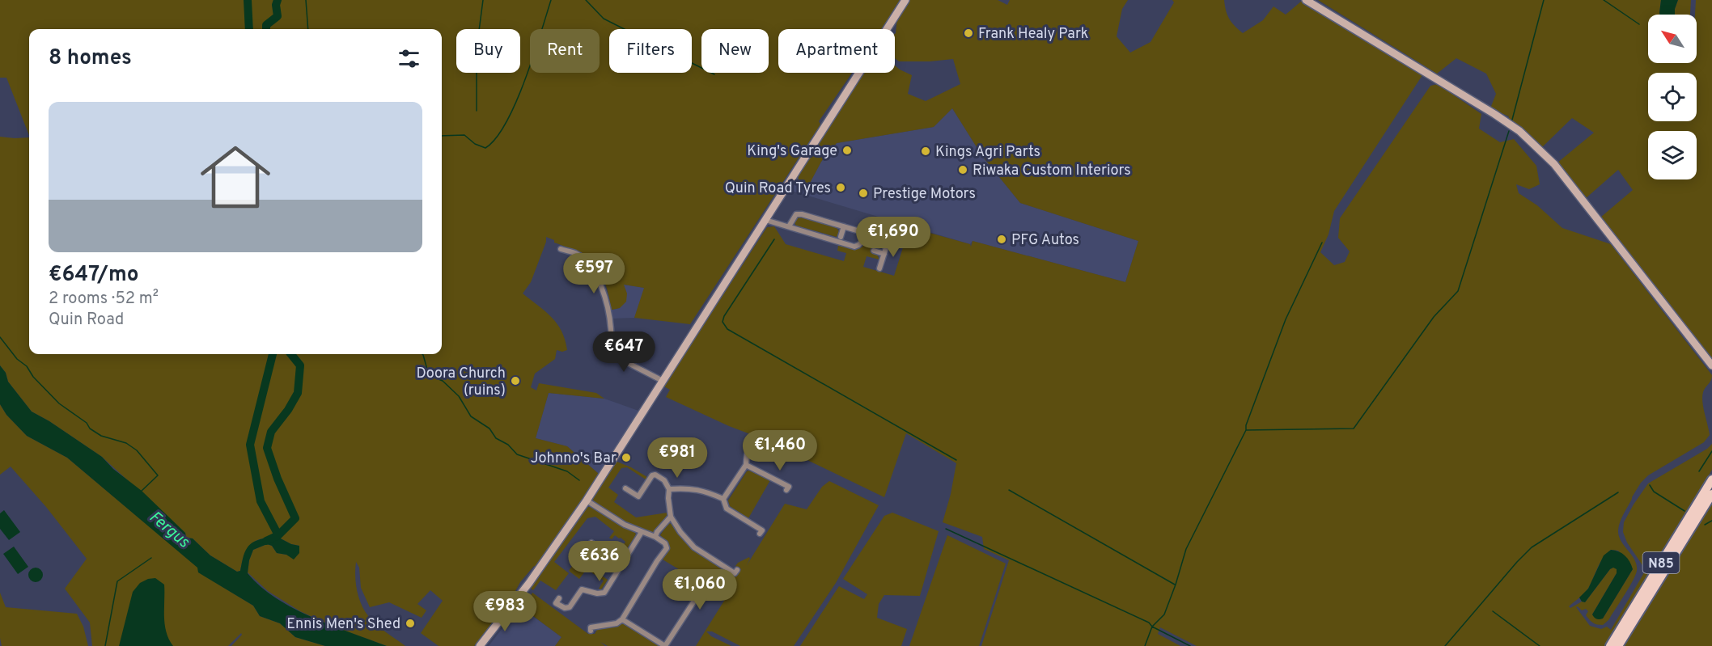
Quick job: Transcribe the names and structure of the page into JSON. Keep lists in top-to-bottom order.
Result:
{
  "streets": {
    "main road": ["N85"]
  },
  "water": ["Fergus"],
  "places": [
    "Frank Healy Park",
    "King's Garage",
    "Kings Agri Parts",
    "Riwaka Custom Interiors",
    "Quin Road Tyres",
    "Prestige Motors",
    "PFG Autos",
    "Doora Church (ruins)",
    "Johnno's Bar",
    "Ennis Men's Shed"
  ],
  "north": "top left",
  "page": {
    "chip": [
      "Buy",
      "Rent",
      "Filters",
      "New",
      "Apartment"
    ],
    "heading": "8 homes",
    "list": [
      {
        "name": "€647/mo",
        "note": "2 rooms · 52 m² · Quin Road"
      }
    ],
    "price": [
      "€1,690",
      "€597",
      "€647",
      "€1,460",
      "€981",
      "€636",
      "€1,060",
      "€983"
    ]
  }
}
